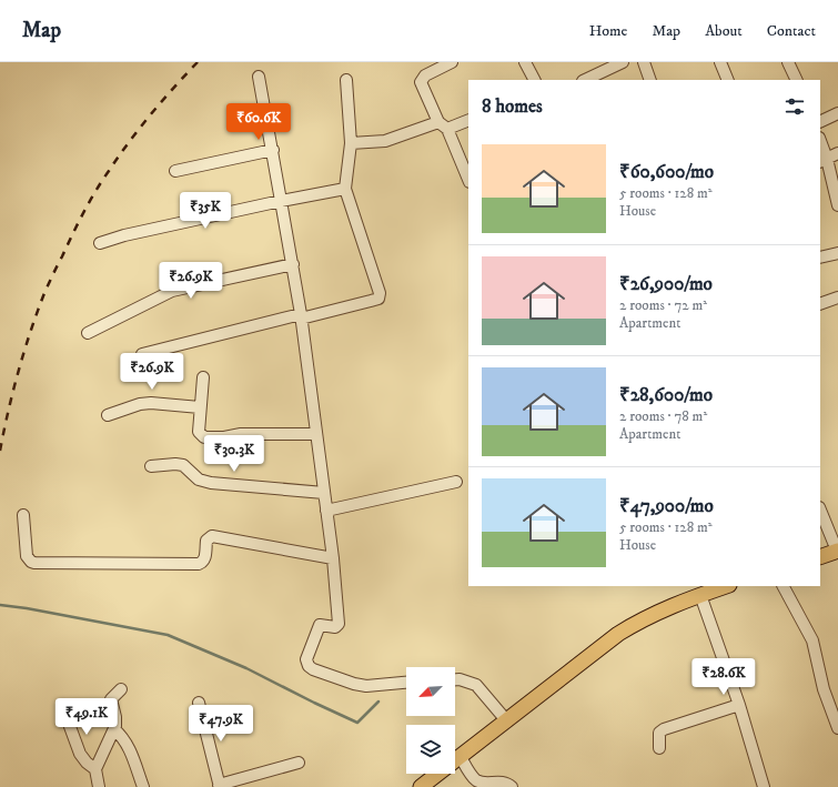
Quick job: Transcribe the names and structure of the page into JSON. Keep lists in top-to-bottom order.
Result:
{
  "north": "bottom left",
  "page": {
    "header": "Map",
    "nav": [
      "Home",
      "Map",
      "About",
      "Contact"
    ],
    "heading": "8 homes",
    "price": [
      "₹60.6K",
      "₹35K",
      "₹26.9K",
      "₹26.9K",
      "₹30.3K",
      "₹28.6K",
      "₹49.1K",
      "₹47.9K"
    ],
    "list": [
      {
        "name": "₹60,600/mo",
        "note": "5 rooms · 128 m² · House"
      },
      {
        "name": "₹26,900/mo",
        "note": "2 rooms · 72 m² · Apartment"
      },
      {
        "name": "₹28,600/mo",
        "note": "2 rooms · 78 m² · Apartment"
      },
      {
        "name": "₹47,900/mo",
        "note": "5 rooms · 128 m² · House"
      }
    ]
  }
}
